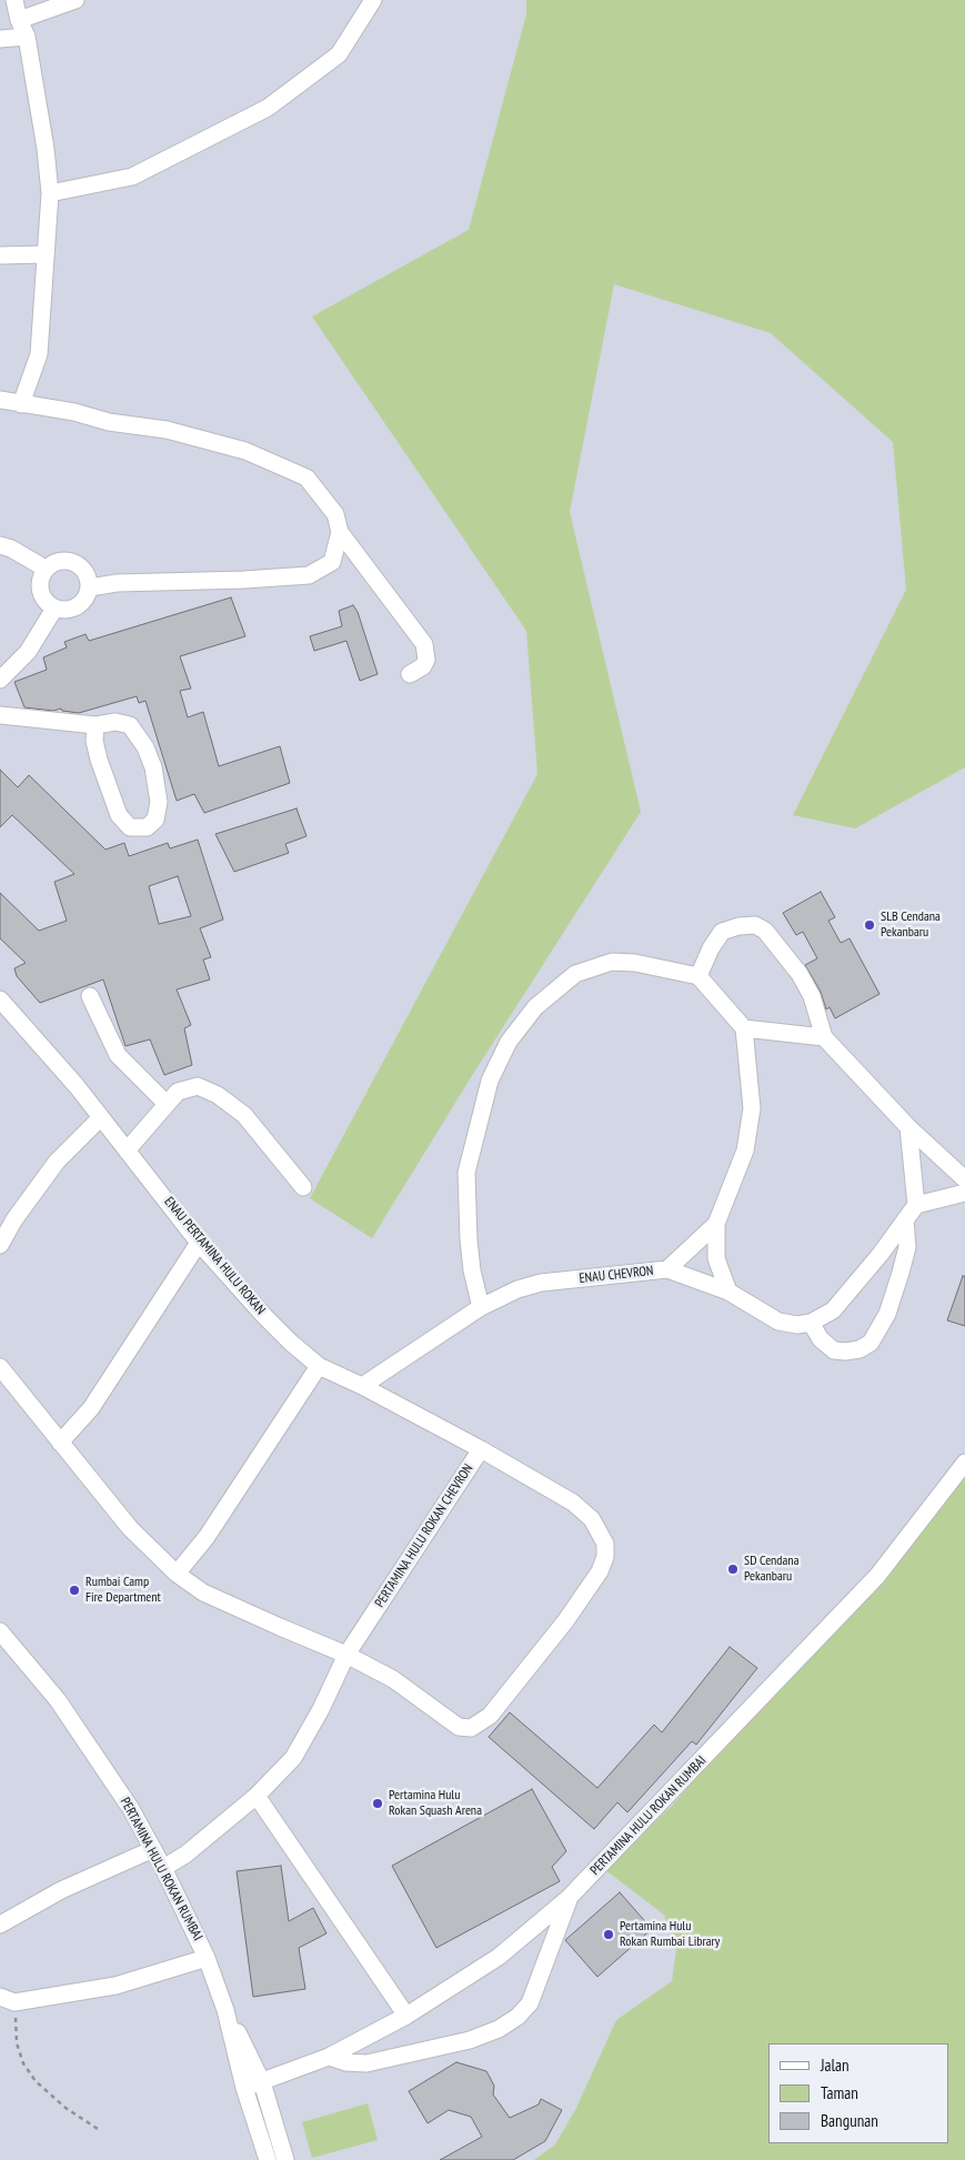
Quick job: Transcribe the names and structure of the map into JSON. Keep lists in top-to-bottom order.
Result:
{
  "streets": {
    "street": [
      "ENAU PERTAMINA HULU ROKAN",
      "ENAU CHEVRON",
      "PERTAMINA HULU ROKAN CHEVRON",
      "PERTAMINA HULU ROKAN RUMBAI"
    ]
  },
  "crossings": [
    ["ENAU PERTAMINA HULU ROKAN", "ENAU CHEVRON"],
    ["ENAU PERTAMINA HULU ROKAN", "PERTAMINA HULU ROKAN CHEVRON"],
    ["PERTAMINA HULU ROKAN CHEVRON", "PERTAMINA HULU ROKAN RUMBAI"]
  ],
  "places": [
    "SLB Cendana Pekanbaru",
    "SD Cendana Pekanbaru",
    "Rumbai Camp Fire Department",
    "Pertamina Hulu Rokan Squash Arena",
    "Pertamina Hulu Rokan Rumbai Library"
  ],
  "legend": ["Jalan", "Taman", "Bangunan"]
}
